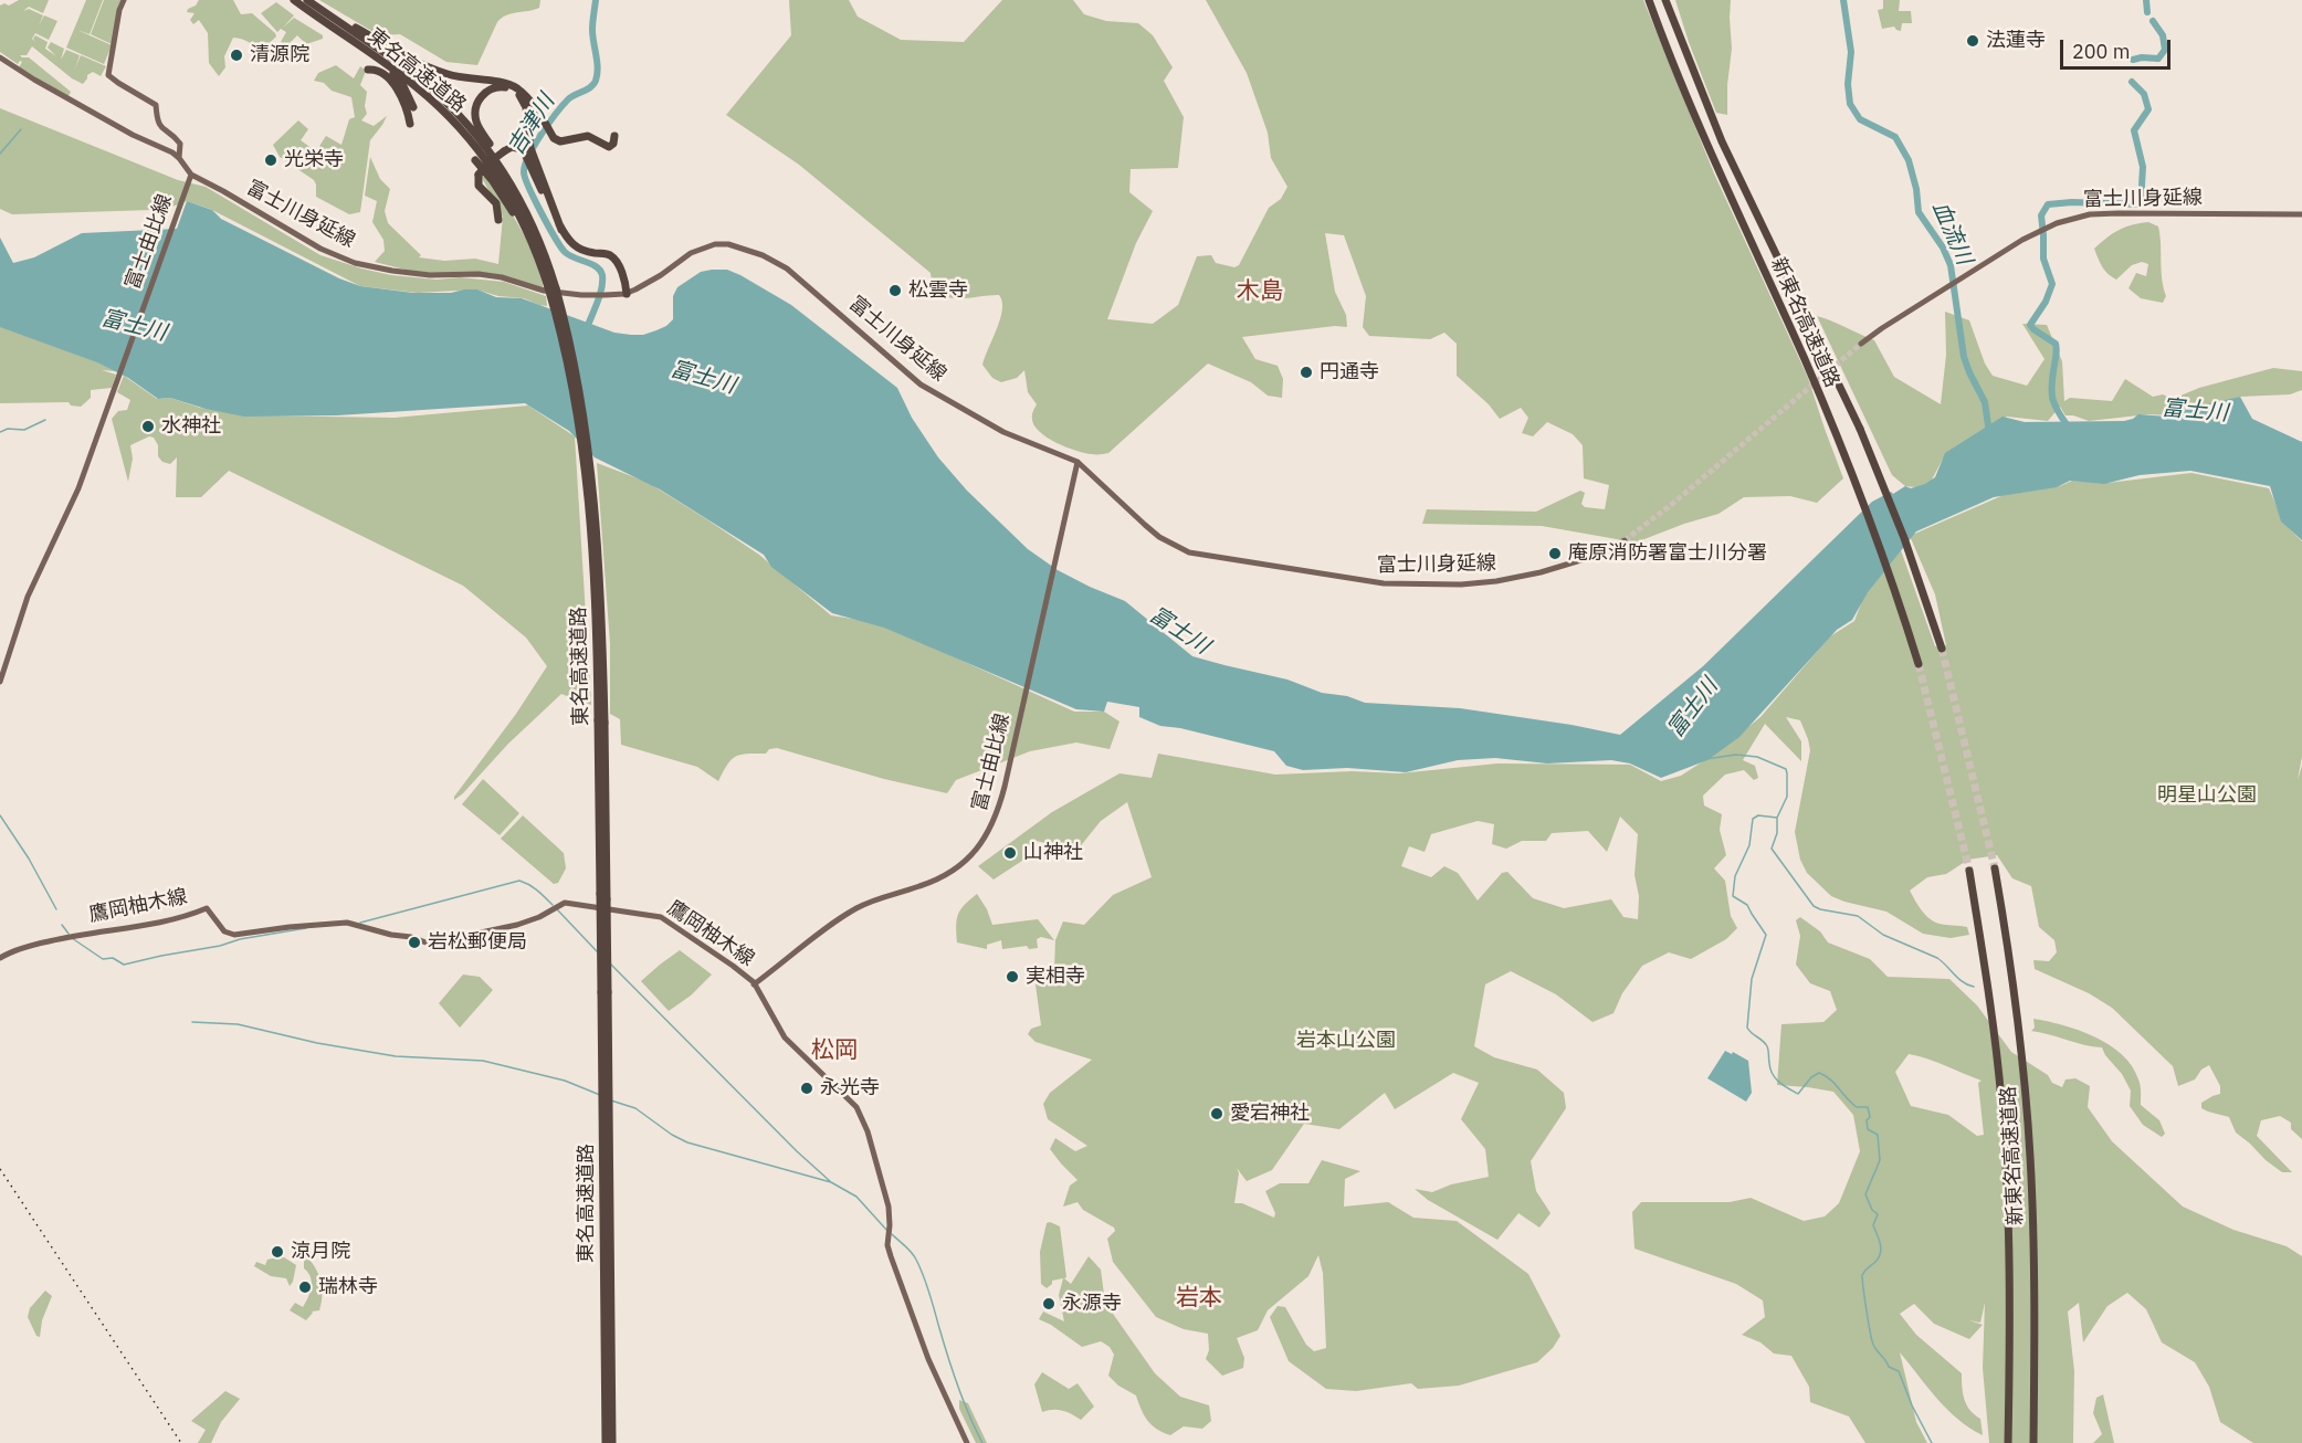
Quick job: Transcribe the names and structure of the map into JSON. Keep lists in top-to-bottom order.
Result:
{
  "streets": {
    "highway": ["東名高速道路", "新東名高速道路"],
    "main road": ["富士川身延線", "富士由比線", "鷹岡柚木線"]
  },
  "crossings": [
    ["富士川身延線", "富士由比線"],
    ["富士由比線", "鷹岡柚木線"]
  ],
  "districts": ["木島", "松岡", "岩本"],
  "water": ["吉津川", "血流川", "富士川"],
  "parks": ["明星山公園", "岩本山公園"],
  "places": [
    "法蓮寺",
    "清源院",
    "光栄寺",
    "松雲寺",
    "円通寺",
    "水神社",
    "庵原消防署富士川分署",
    "山神社",
    "岩松郵便局",
    "実相寺",
    "永光寺",
    "愛宕神社",
    "涼月院",
    "瑞林寺",
    "永源寺"
  ],
  "scale_bar": "200 m"
}
